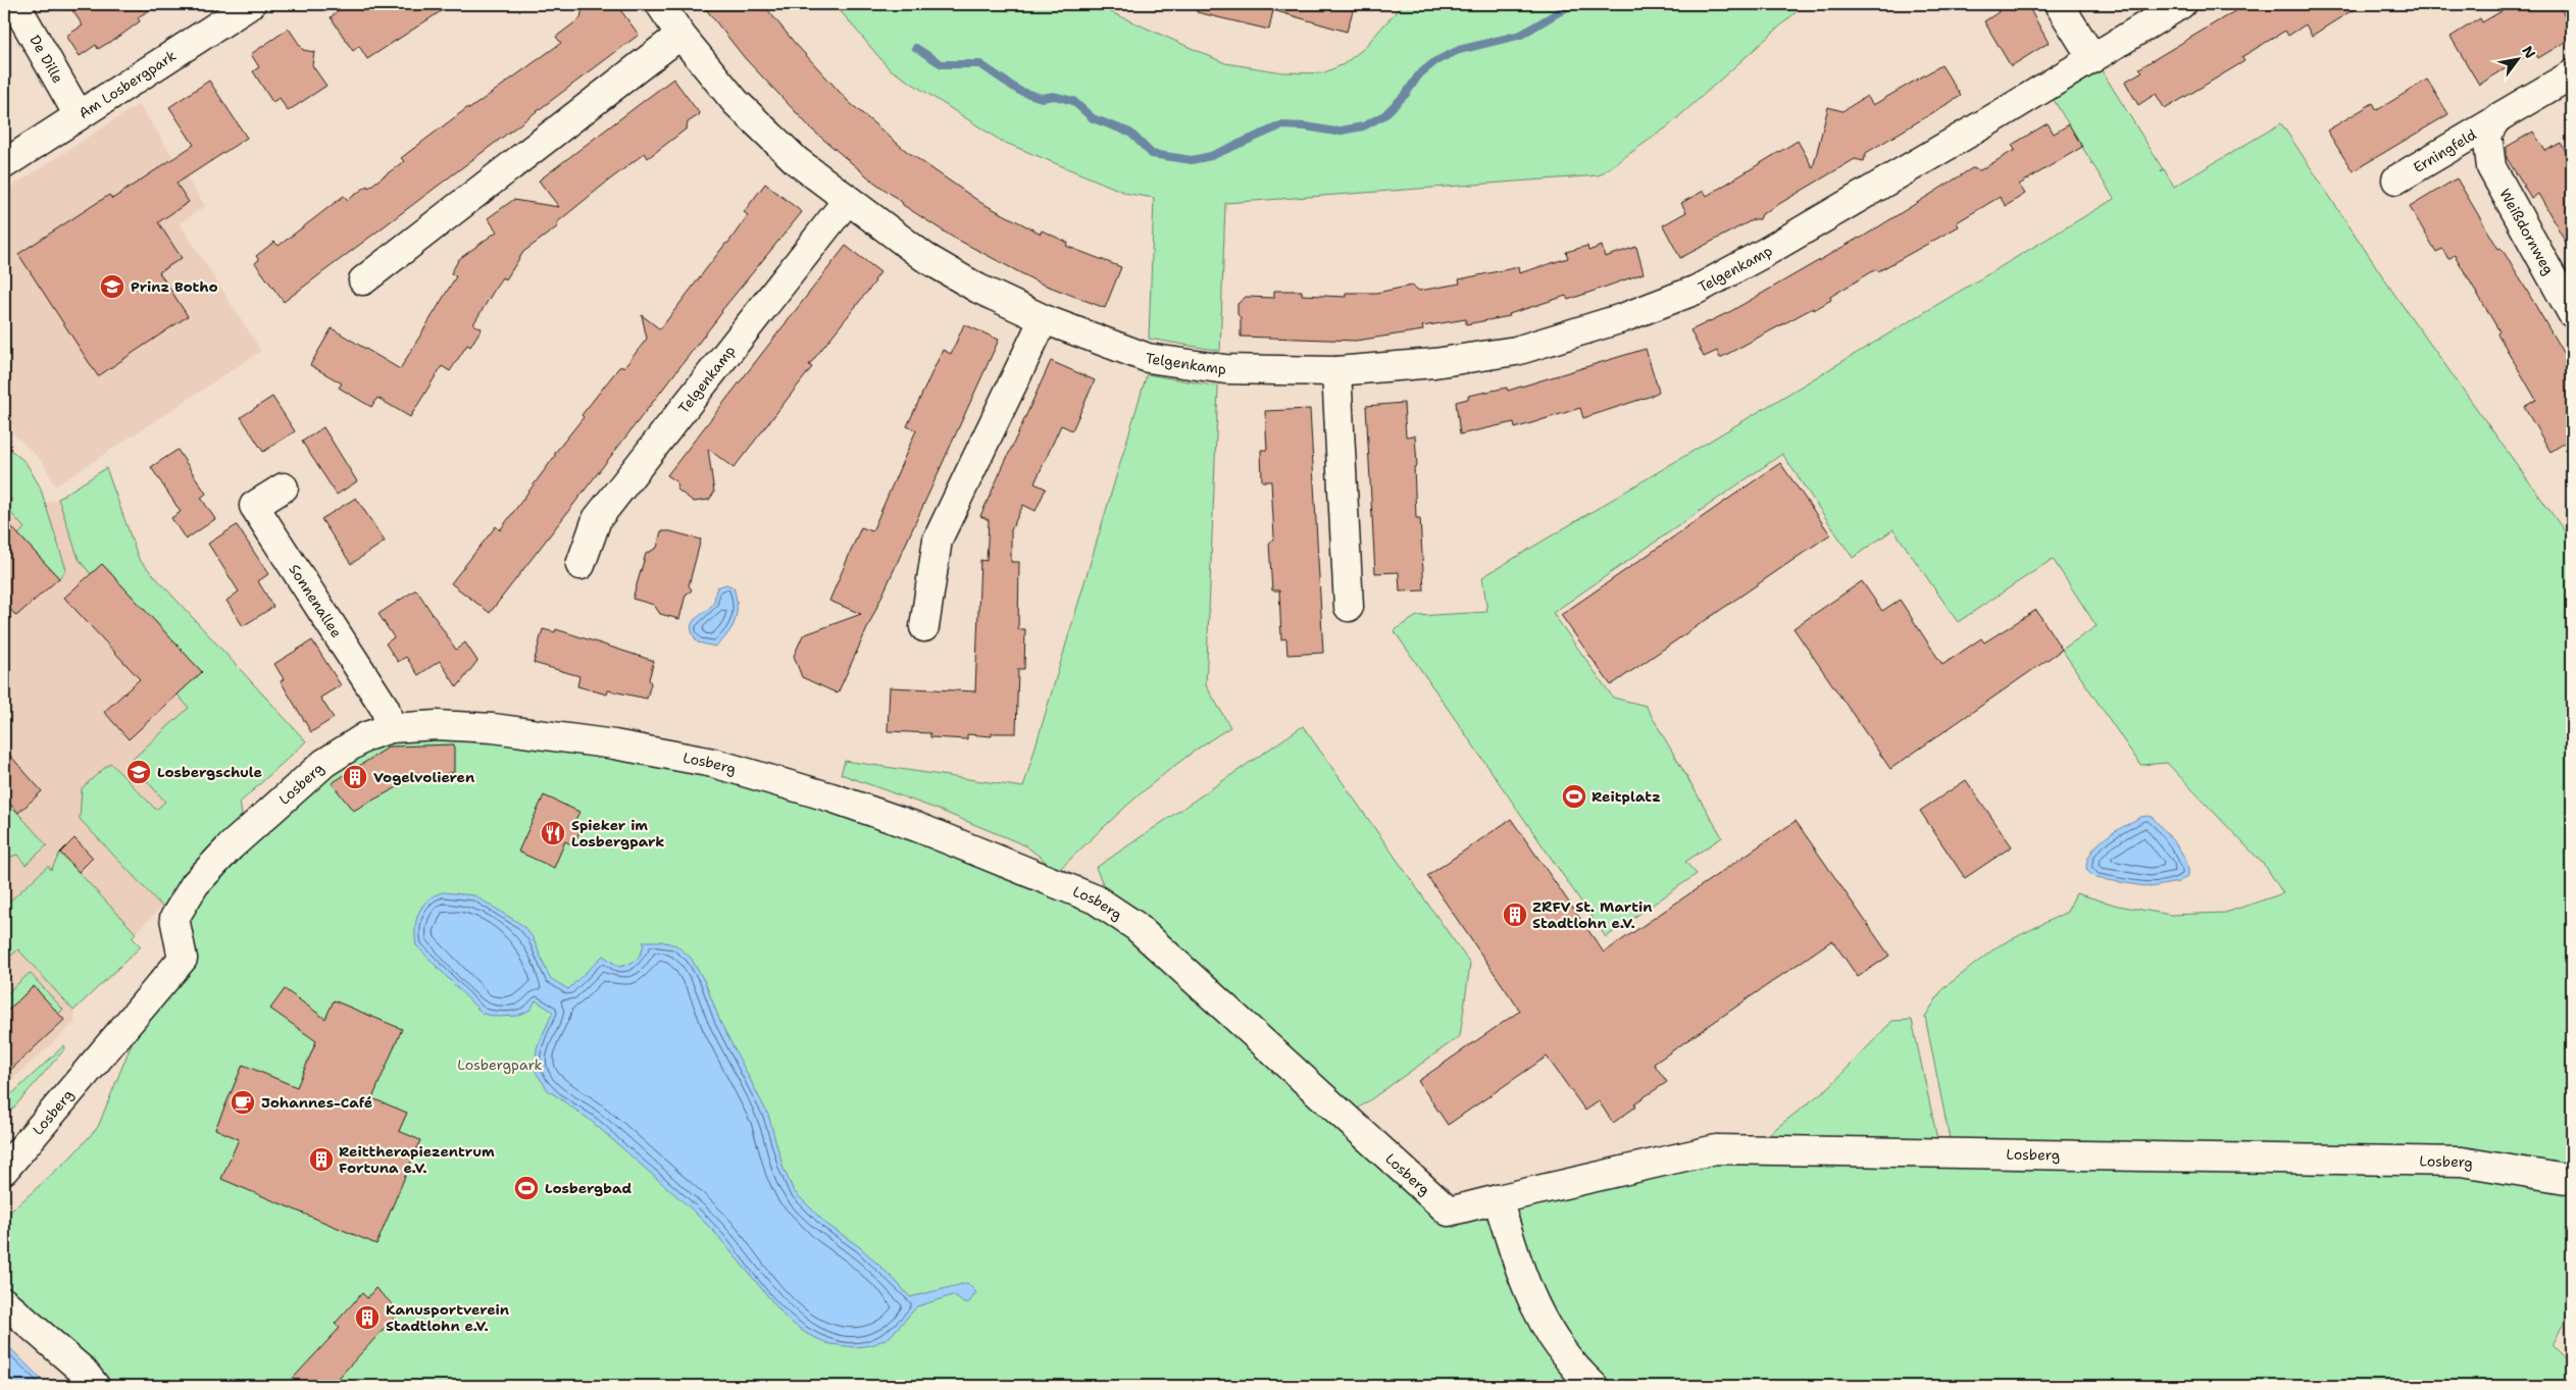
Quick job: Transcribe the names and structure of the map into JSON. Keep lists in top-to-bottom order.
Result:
{
  "streets": {
    "street": [
      "De Dille",
      "Am Losbergpark",
      "Erningfeld",
      "Weißdornweg",
      "Telgenkamp",
      "Sonnenallee",
      "Losberg"
    ]
  },
  "crossings": [
    ["De Dille", "Am Losbergpark"],
    ["Erningfeld", "Weißdornweg"],
    ["Sonnenallee", "Losberg"]
  ],
  "parks": ["Losbergpark"],
  "places": {
    "school or university": ["Prinz Botho", "Losbergschule"],
    "building": [
      "Vogelvolieren",
      "ZRFV St. Martin Stadtlohn e.V.",
      "Reittherapiezentrum Fortuna e.V.",
      "Kanusportverein Stadtlohn e.V."
    ],
    "sports": ["Reitplatz", "Losbergbad"],
    "restaurant": ["Spieker im Losbergpark"],
    "cafe": ["Johannes-Café"]
  },
  "north": "top right"
}
